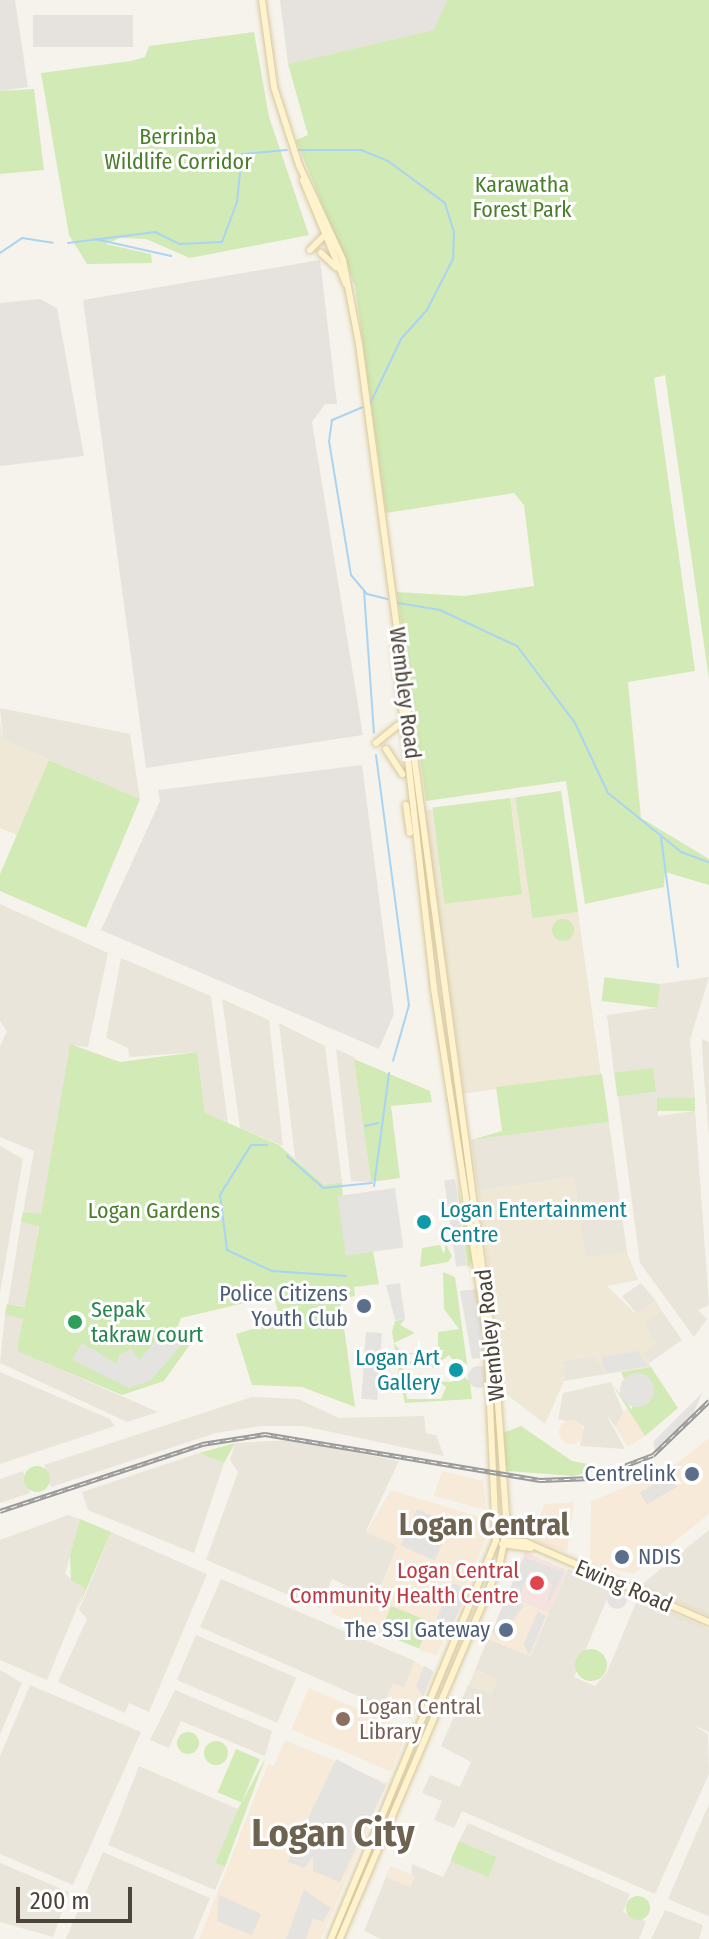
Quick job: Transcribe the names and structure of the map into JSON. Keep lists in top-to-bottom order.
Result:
{
  "streets": {
    "main road": ["Wembley Road", "Ewing Road"]
  },
  "crossings": [
    ["Wembley Road", "Ewing Road"]
  ],
  "districts": ["Logan Central", "Logan City"],
  "parks": ["Berrinba Wildlife Corridor", "Karawatha Forest Park", "Logan Gardens"],
  "places": [
    "Logan Entertainment Centre",
    "Police Citizens Youth Club",
    "Sepak takraw court",
    "Logan Art Gallery",
    "Centrelink",
    "NDIS",
    "Logan Central Community Health Centre",
    "The SSI Gateway",
    "Logan Central Library"
  ],
  "scale_bar": "200 m"
}
